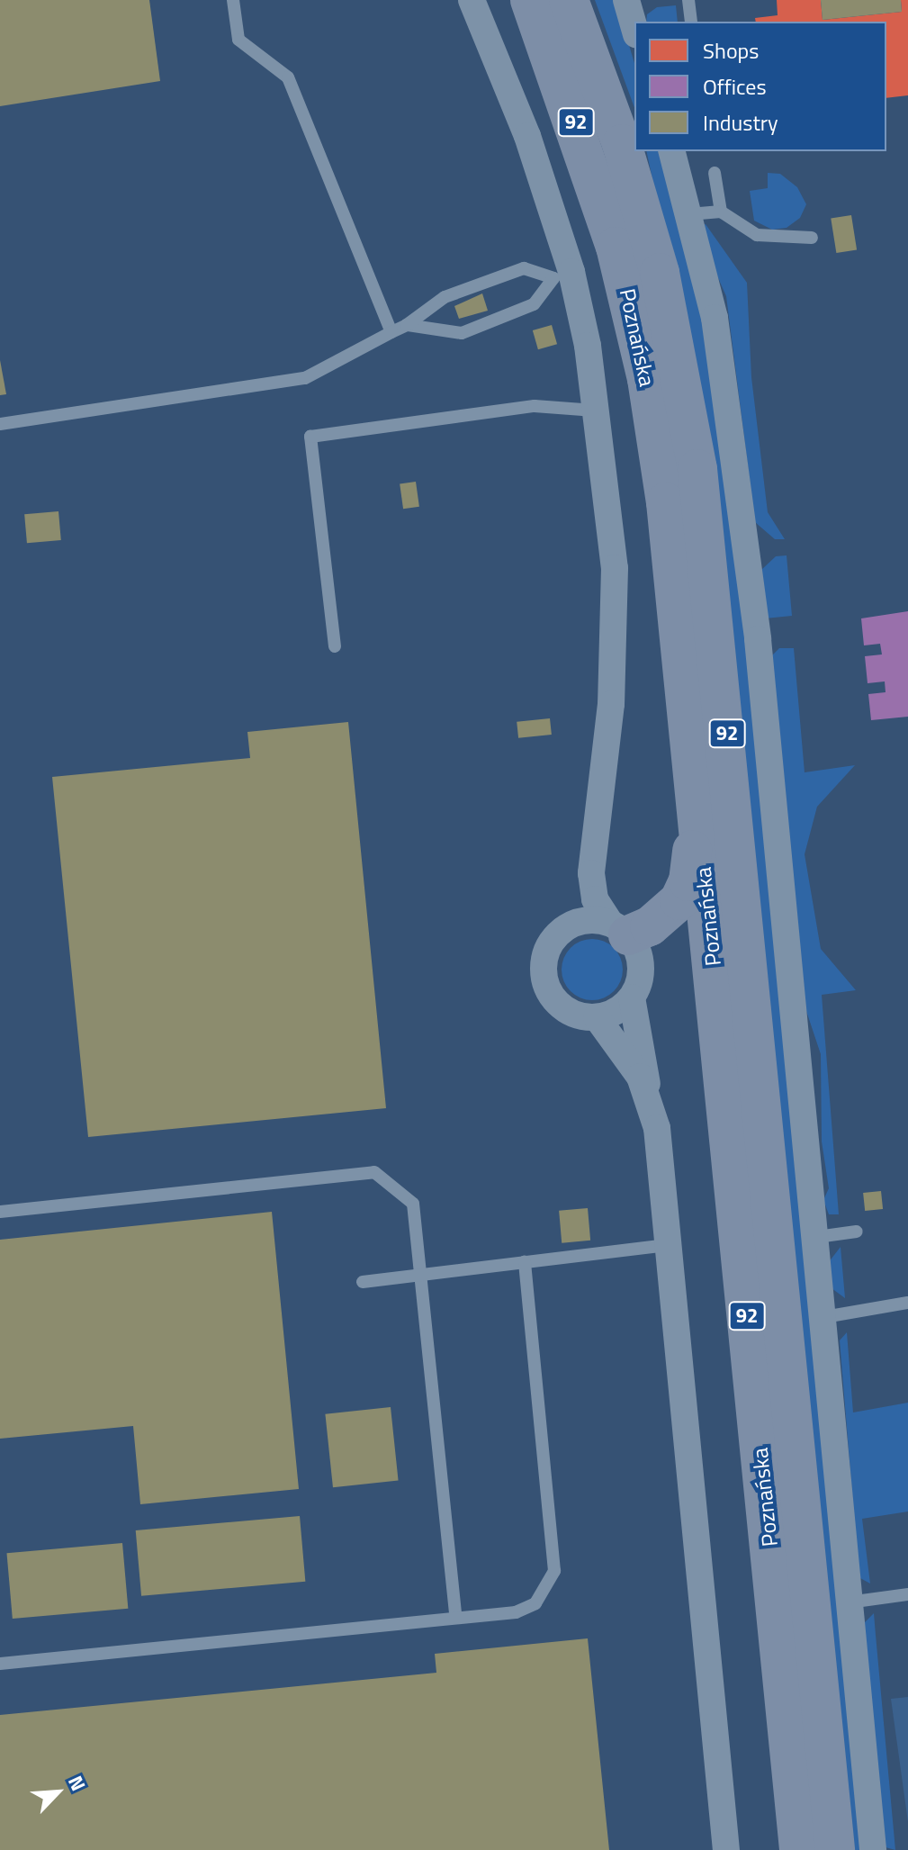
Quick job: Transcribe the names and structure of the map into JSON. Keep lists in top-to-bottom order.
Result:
{
  "streets": {
    "main road": ["92", "Poznańska"]
  },
  "legend": ["Shops", "Offices", "Industry"],
  "north": "top right"
}
